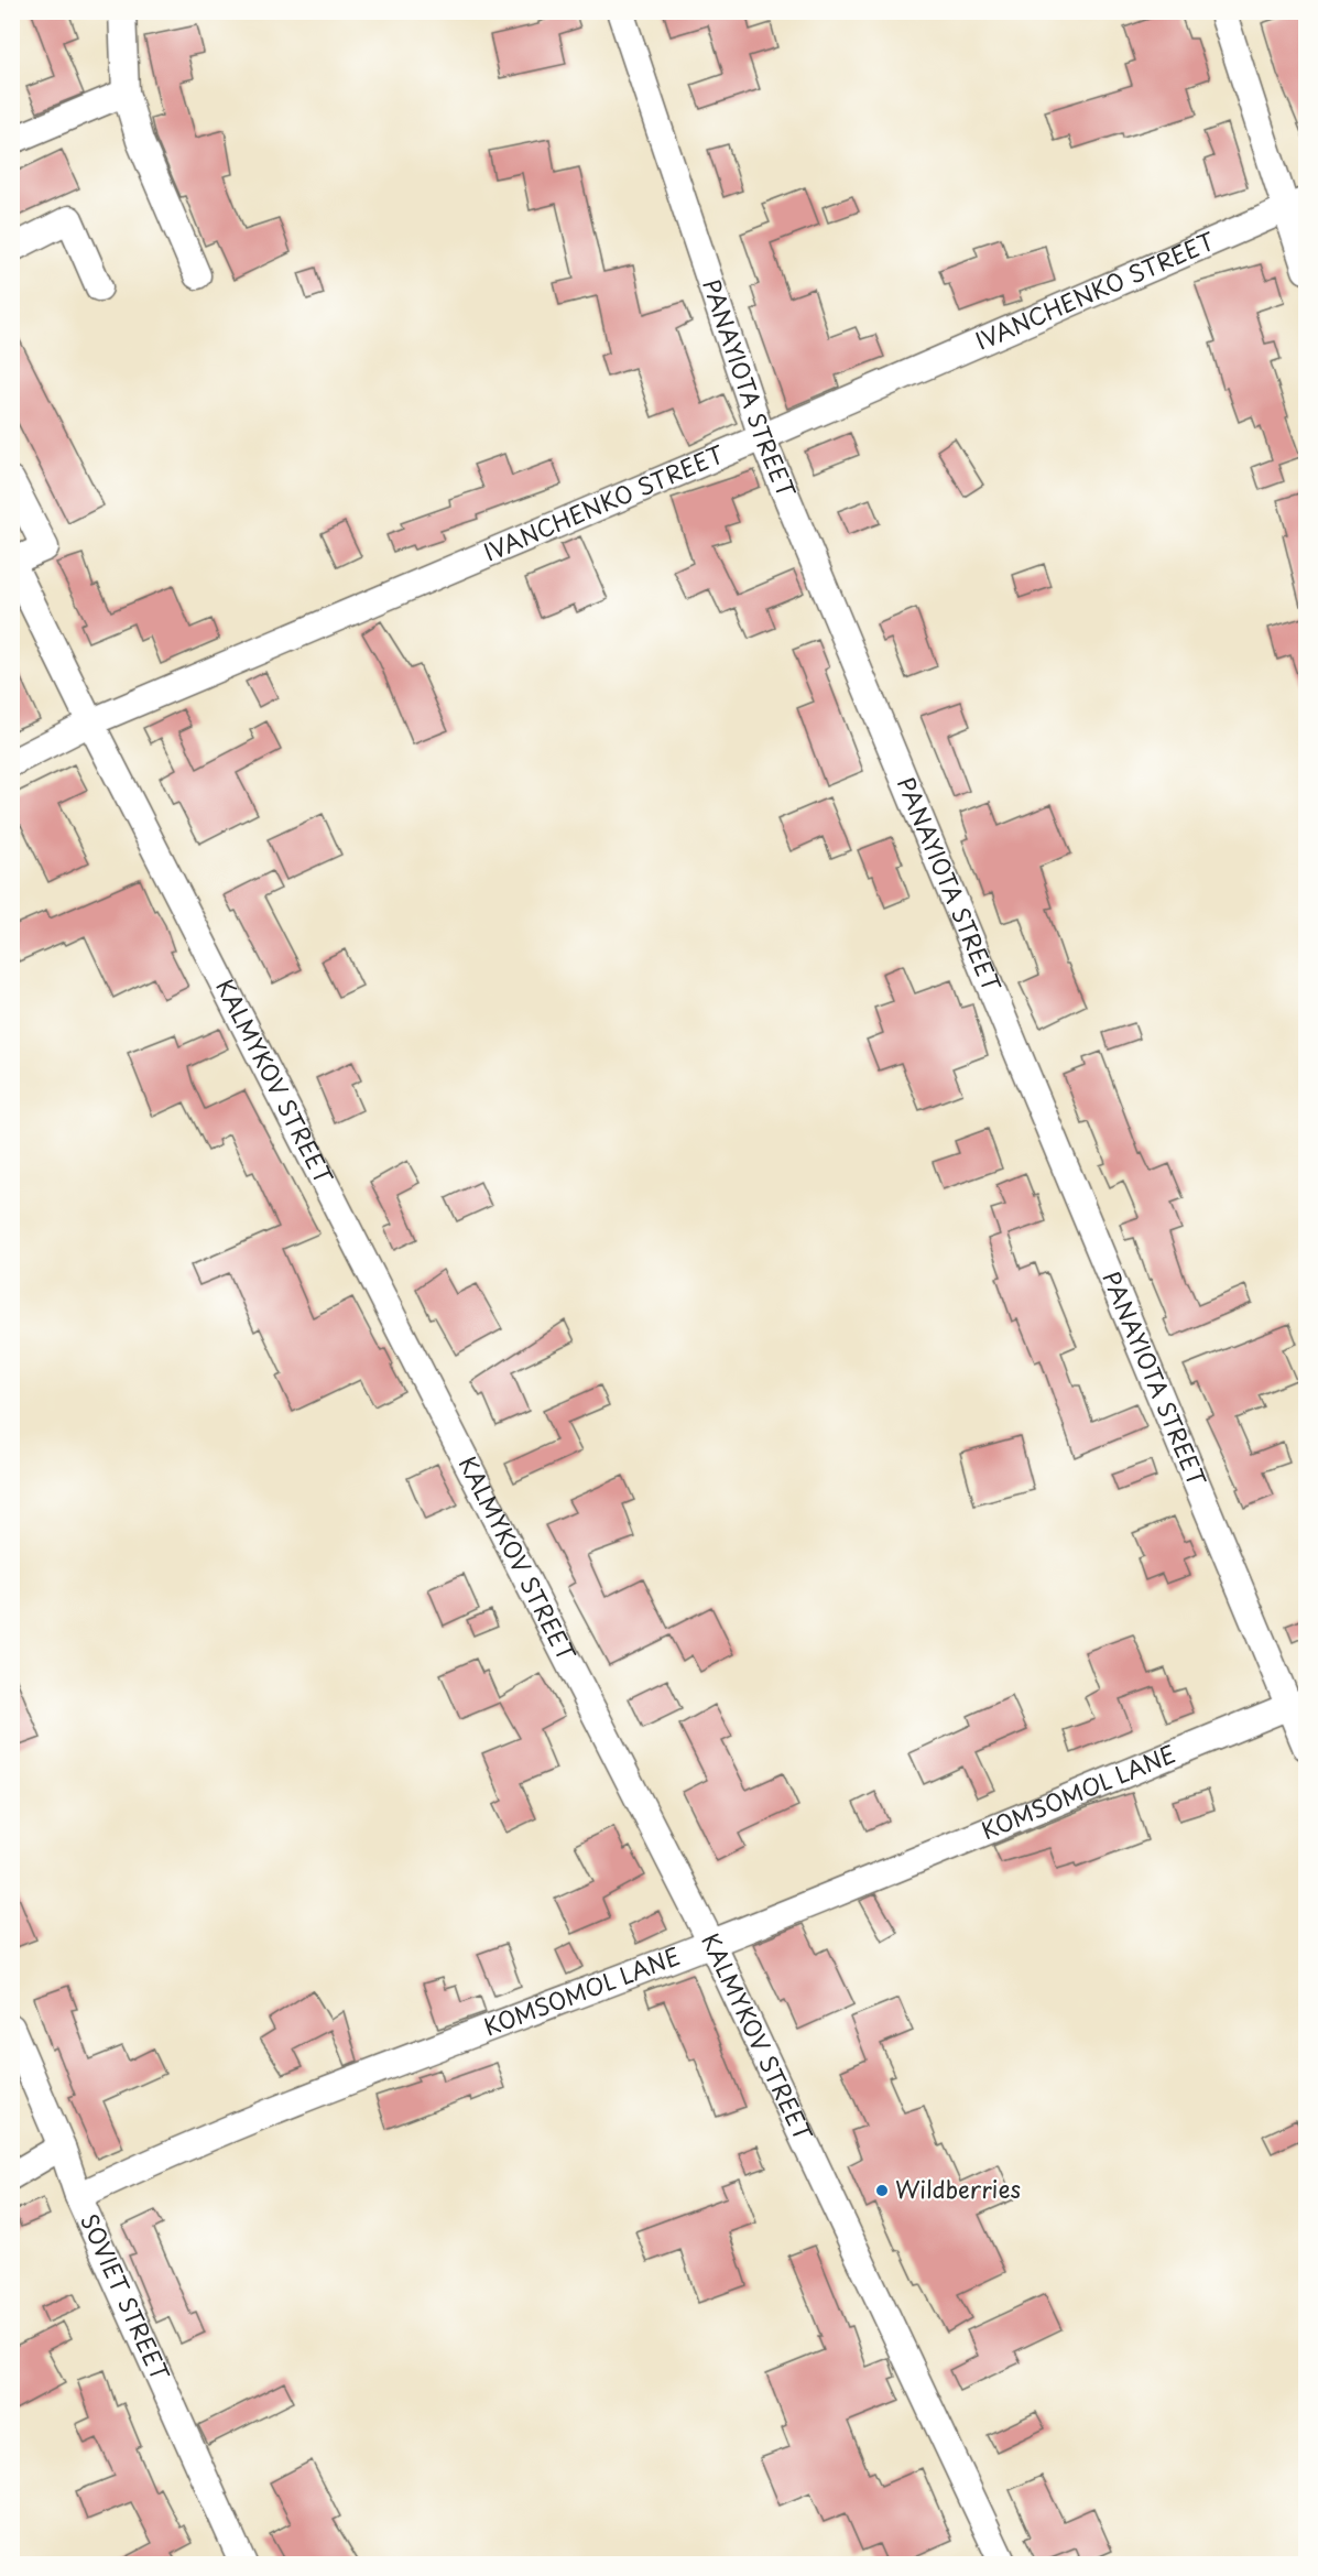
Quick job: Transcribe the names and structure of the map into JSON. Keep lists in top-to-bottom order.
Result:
{
  "streets": {
    "street": [
      "IVANCHENKO STREET",
      "PANAYIOTA STREET",
      "KALMYKOV STREET",
      "KOMSOMOL LANE",
      "SOVIET STREET"
    ]
  },
  "crossings": [
    ["IVANCHENKO STREET", "PANAYIOTA STREET"],
    ["IVANCHENKO STREET", "KALMYKOV STREET"],
    ["PANAYIOTA STREET", "KOMSOMOL LANE"],
    ["KALMYKOV STREET", "KOMSOMOL LANE"],
    ["KOMSOMOL LANE", "SOVIET STREET"]
  ],
  "places": ["Wildberries"]
}
